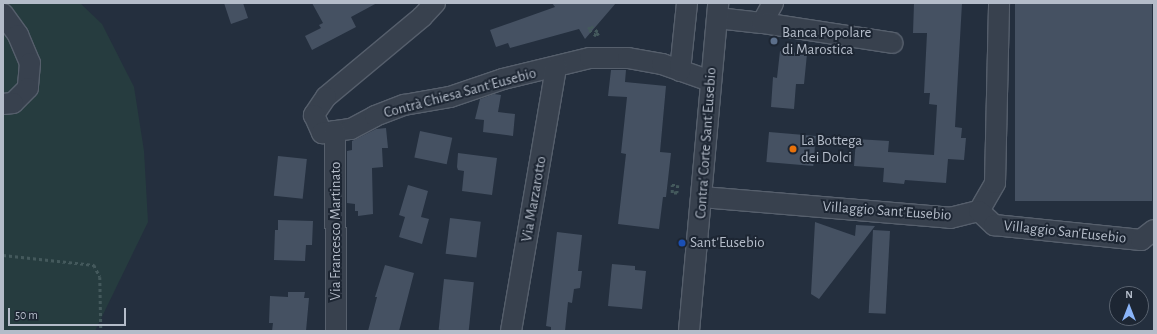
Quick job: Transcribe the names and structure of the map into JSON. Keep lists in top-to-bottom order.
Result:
{
  "streets": {
    "street": [
      "Contrà Chiesa Sant'Eusebio",
      "Contra' Corte Sant'Eusebio",
      "Via Marzarotto",
      "Villaggio Sant'Eusebio",
      "Via Francesco Martinato",
      "Villaggio San'Eusebio"
    ]
  },
  "crossings": [
    ["Contrà Chiesa Sant'Eusebio", "Contra' Corte Sant'Eusebio"],
    ["Contrà Chiesa Sant'Eusebio", "Via Marzarotto"],
    ["Contrà Chiesa Sant'Eusebio", "Via Francesco Martinato"],
    ["Contra' Corte Sant'Eusebio", "Villaggio Sant'Eusebio"],
    ["Villaggio Sant'Eusebio", "Villaggio San'Eusebio"]
  ],
  "places": ["Banca Popolare di Marostica", "La Bottega dei Dolci", "Sant'Eusebio"],
  "scale_bar": "50 m",
  "north": "top"
}
